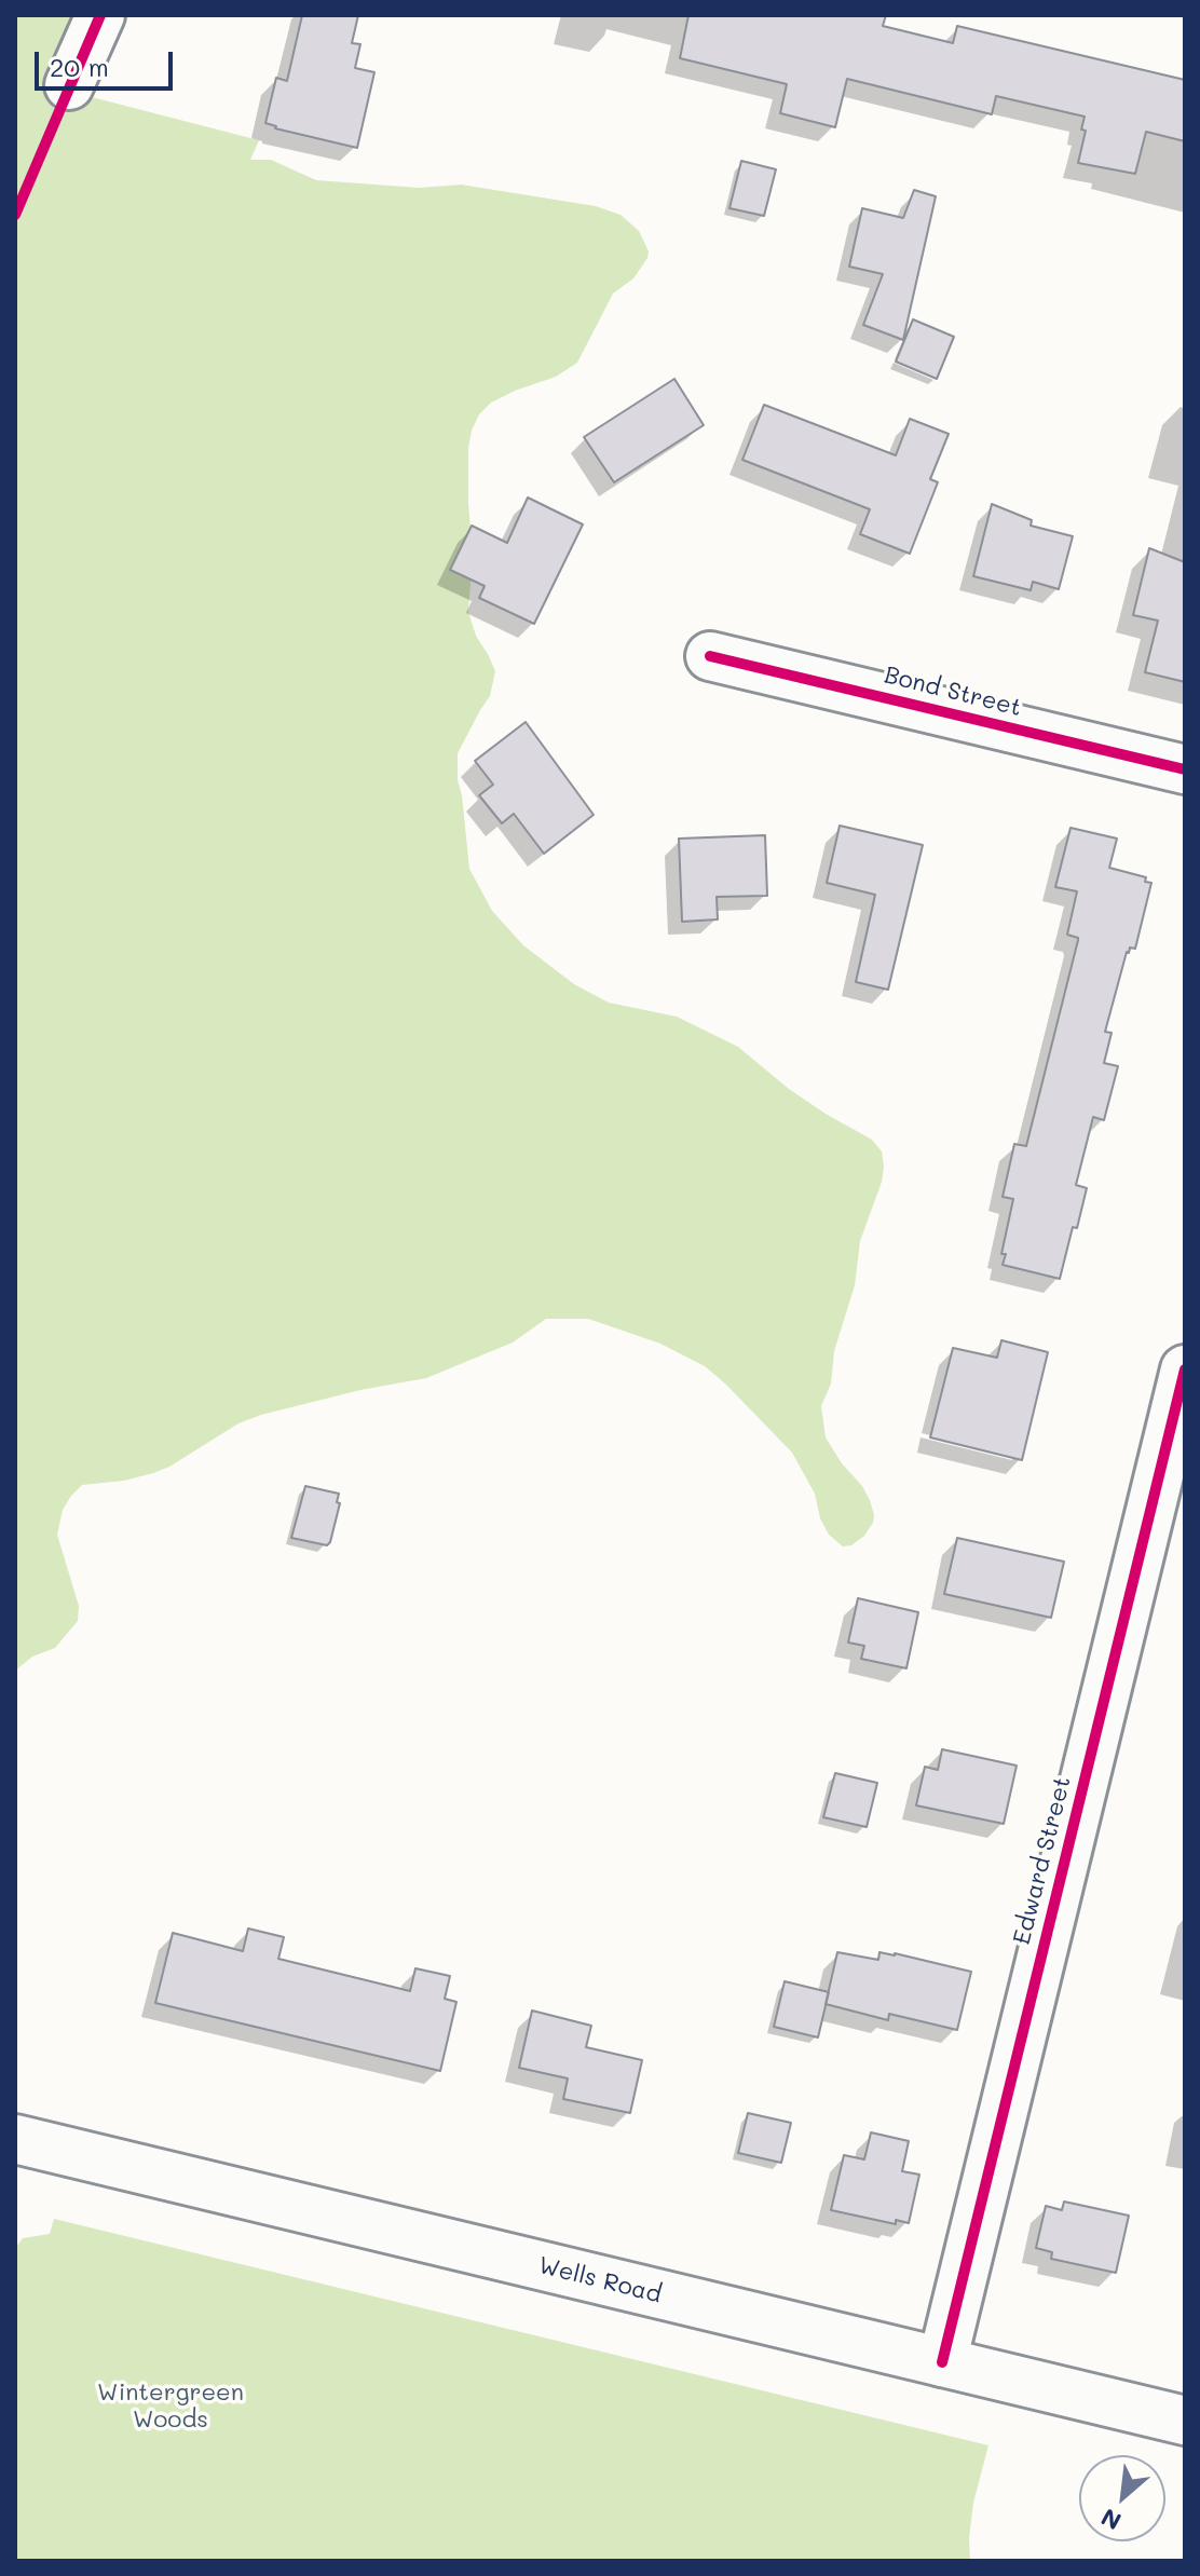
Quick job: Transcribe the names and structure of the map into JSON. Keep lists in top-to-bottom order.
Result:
{
  "streets": {
    "street": ["Bond Street", "Edward Street", "Wells Road"]
  },
  "crossings": [
    ["Edward Street", "Wells Road"]
  ],
  "parks": ["Wintergreen Woods"],
  "scale_bar": "20 m",
  "north": "bottom left"
}
